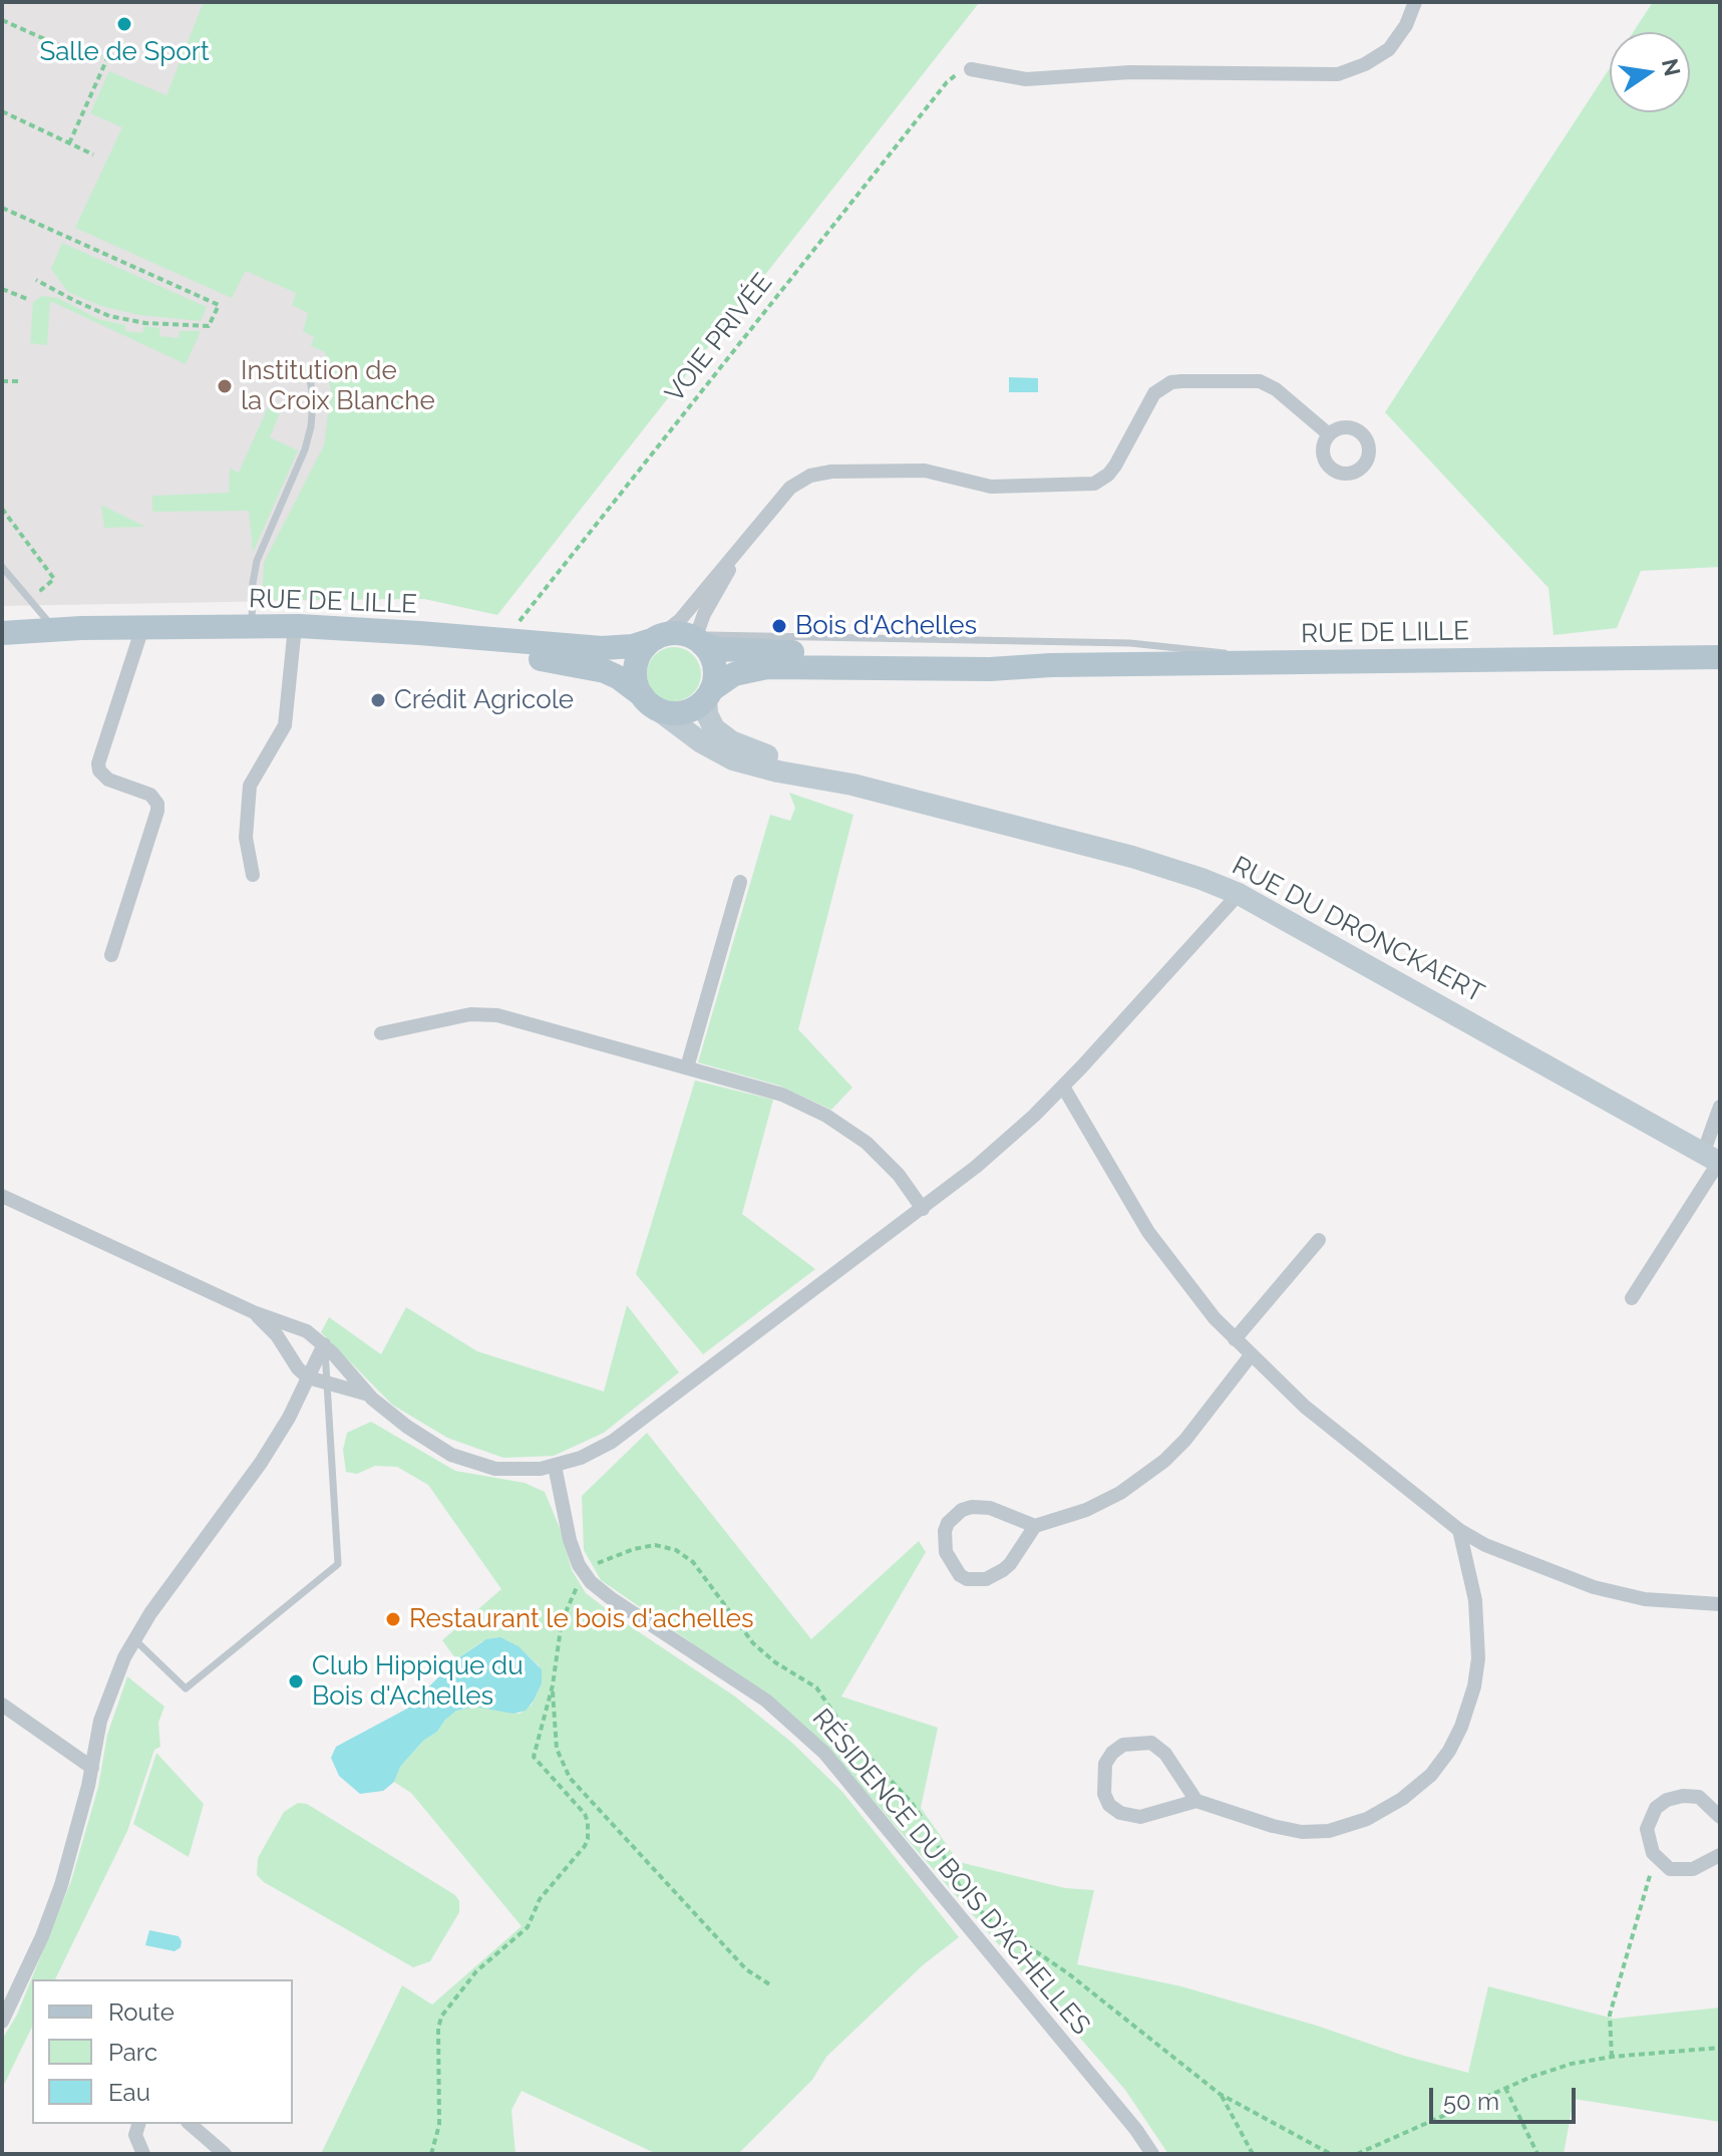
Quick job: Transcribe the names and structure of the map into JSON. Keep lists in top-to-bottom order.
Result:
{
  "streets": {
    "main road": ["RUE DE LILLE", "RUE DU DRONCKAERT"],
    "street": ["RÉSIDENCE DU BOIS D'ACHELLES"],
    "path": ["VOIE PRIVÉE"]
  },
  "crossings": [
    ["VOIE PRIVÉE", "RUE DE LILLE"],
    ["RUE DE LILLE", "RUE DU DRONCKAERT"]
  ],
  "places": [
    "Salle de Sport",
    "Institution de la Croix Blanche",
    "Bois d'Achelles",
    "Crédit Agricole",
    "Restaurant le bois d'achelles",
    "Club Hippique du Bois d'Achelles"
  ],
  "legend": ["Route", "Parc", "Eau"],
  "scale_bar": "50 m",
  "north": "right"
}
